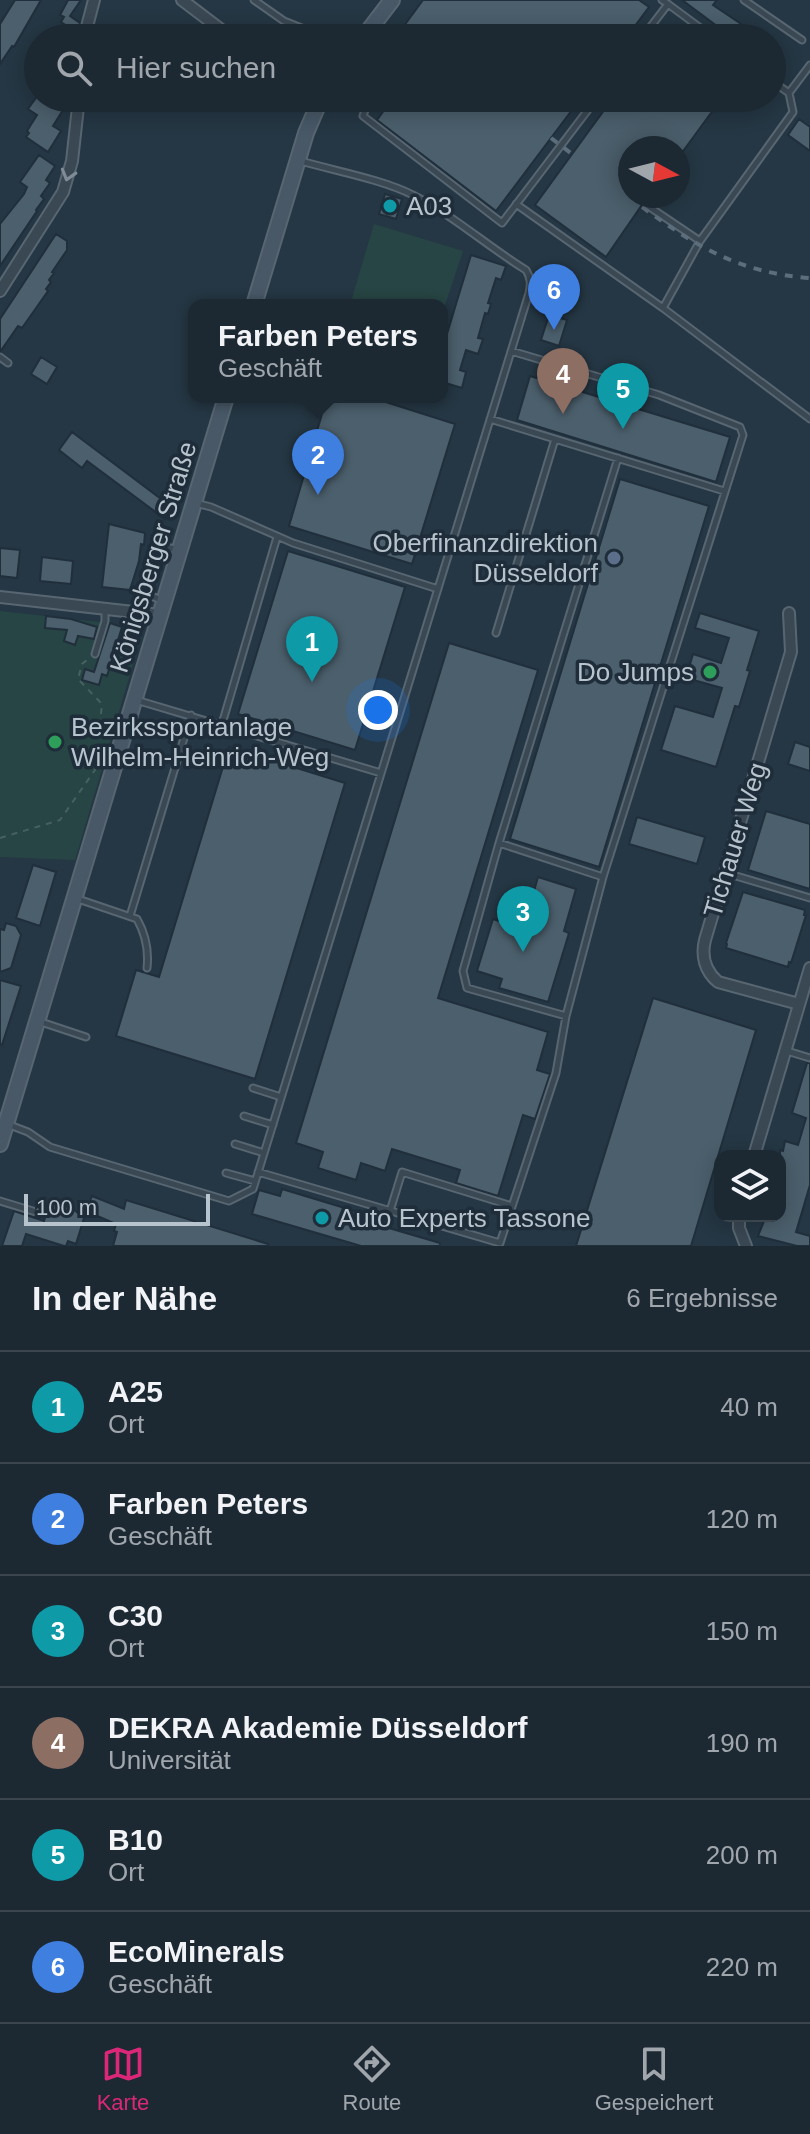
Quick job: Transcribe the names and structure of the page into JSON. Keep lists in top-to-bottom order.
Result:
{
  "streets": {
    "main road": ["Königsberger Straße"],
    "street": ["Tichauer Weg"]
  },
  "places": [
    "A03",
    "Oberfinanzdirektion Düsseldorf",
    "Do Jumps",
    "Bezirkssportanlage Wilhelm-Heinrich-Weg",
    "Auto Experts Tassone"
  ],
  "scale_bar": "100 m",
  "north": "right",
  "page": {
    "search": "Hier suchen",
    "pins": [
      "6",
      "4",
      "5",
      "2",
      "1",
      "3"
    ],
    "popup": ["Farben Peters", "Geschäft"],
    "scale": "100 m",
    "heading": ["In der Nähe", "6 Ergebnisse"],
    "list": [
      {
        "mark": "1",
        "name": "A25",
        "note": "Ort",
        "value": "40 m"
      },
      {
        "mark": "2",
        "name": "Farben Peters",
        "note": "Geschäft",
        "value": "120 m"
      },
      {
        "mark": "3",
        "name": "C30",
        "note": "Ort",
        "value": "150 m"
      },
      {
        "mark": "4",
        "name": "DEKRA Akademie Düsseldorf",
        "note": "Universität",
        "value": "190 m"
      },
      {
        "mark": "5",
        "name": "B10",
        "note": "Ort",
        "value": "200 m"
      },
      {
        "mark": "6",
        "name": "EcoMinerals",
        "note": "Geschäft",
        "value": "220 m"
      }
    ],
    "nav": ["Karte", "Route", "Gespeichert"]
  }
}
